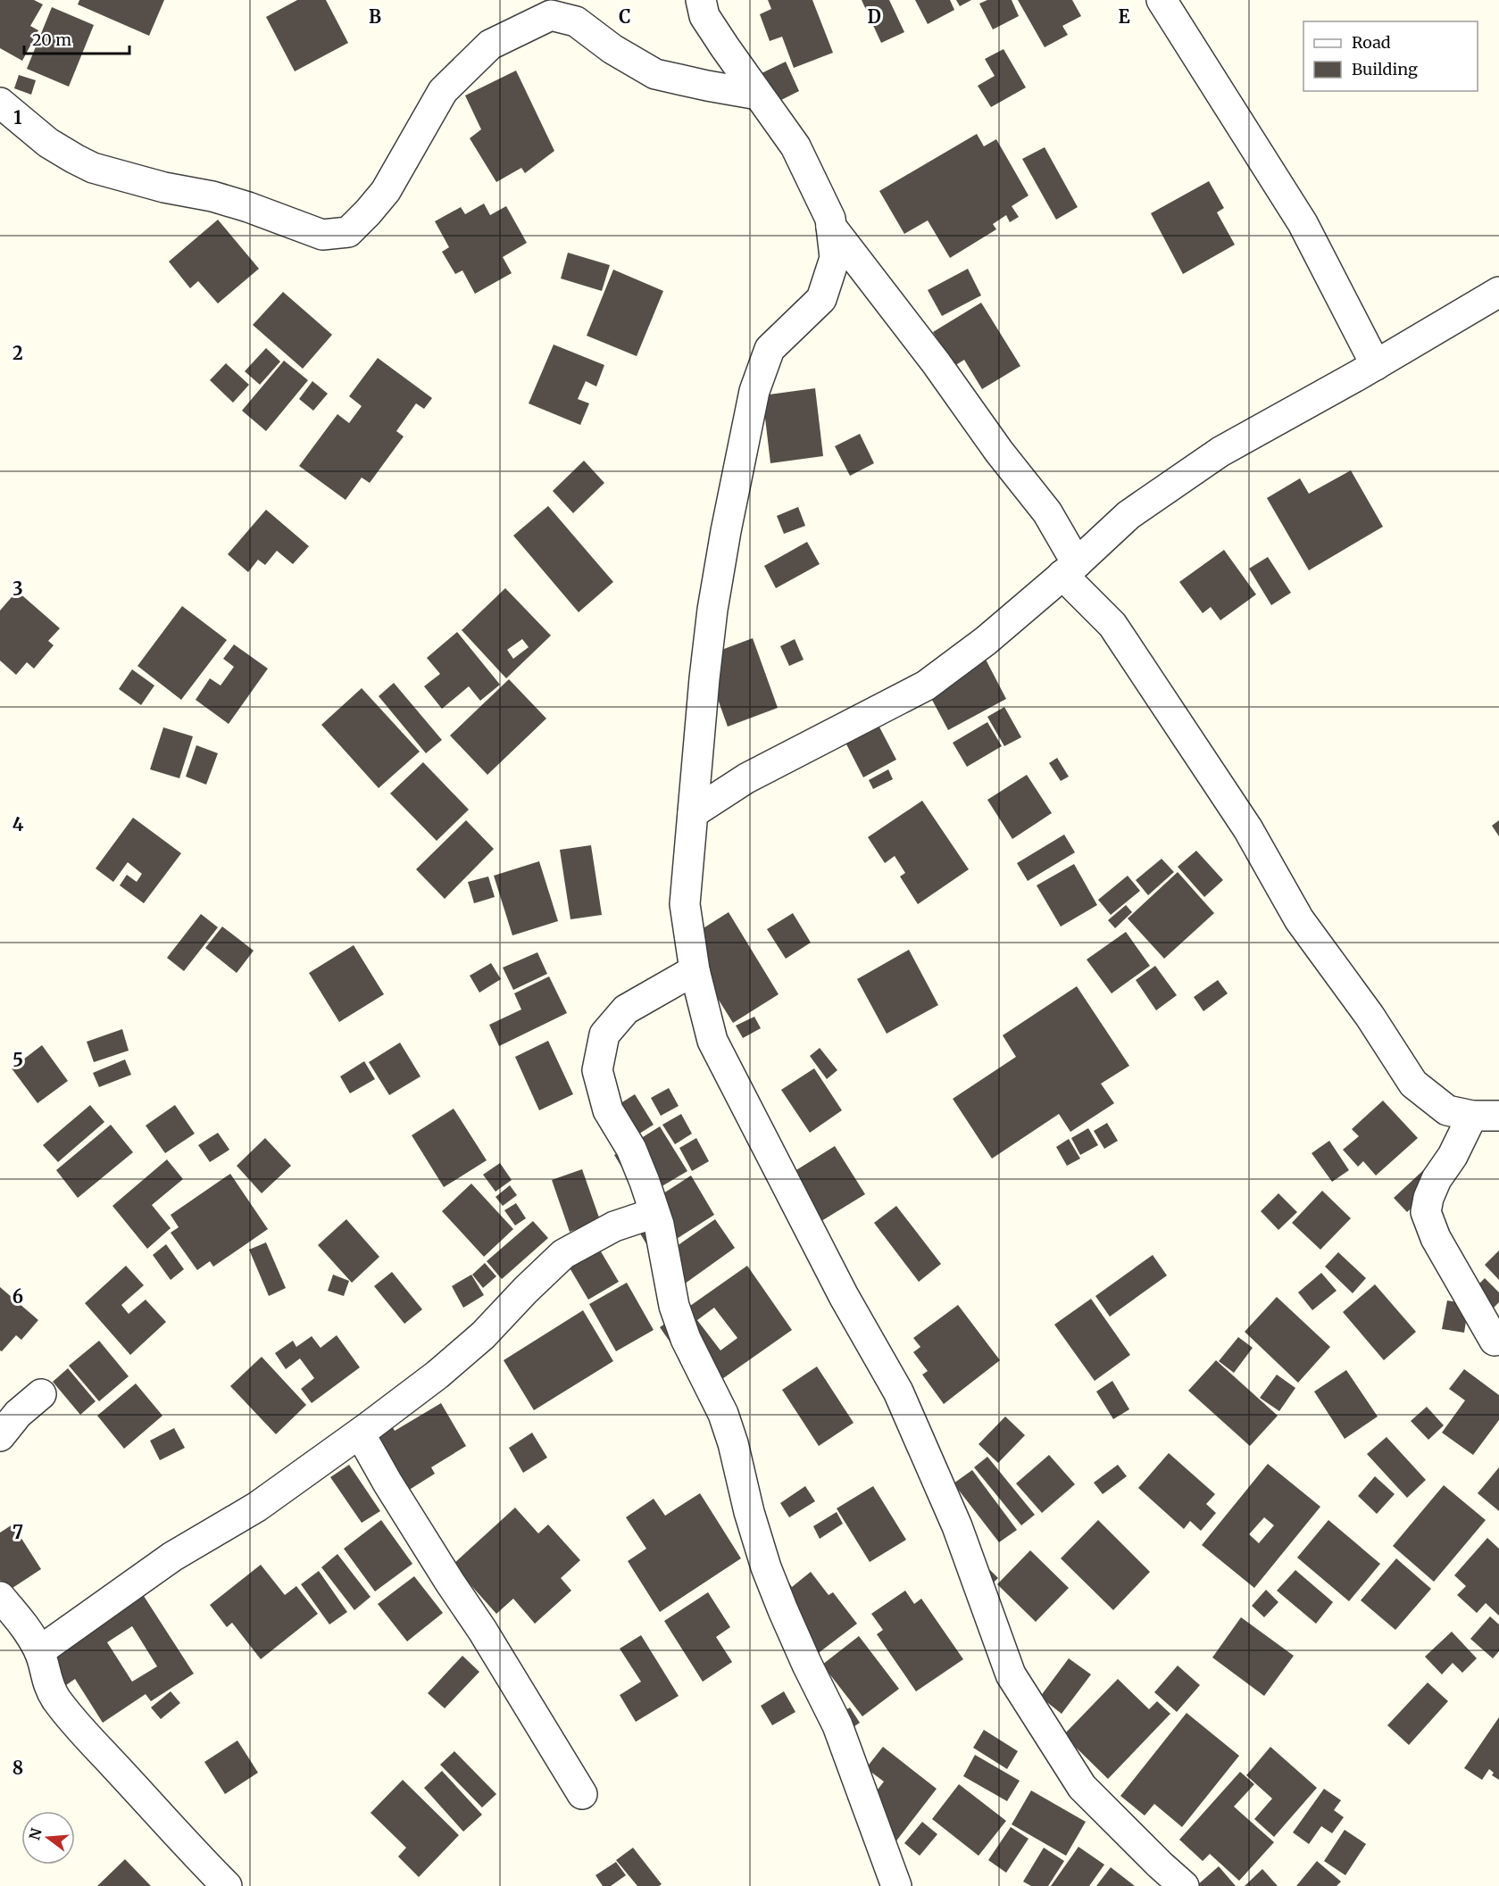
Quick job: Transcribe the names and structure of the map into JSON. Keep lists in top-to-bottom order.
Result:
{
  "legend": ["Road", "Building"],
  "scale_bar": "20 m",
  "north": "left",
  "grid": {
    "columns": [
      "B",
      "C",
      "D",
      "E"
    ],
    "rows": [
      "1",
      "2",
      "3",
      "4",
      "5",
      "6",
      "7",
      "8"
    ]
  }
}
